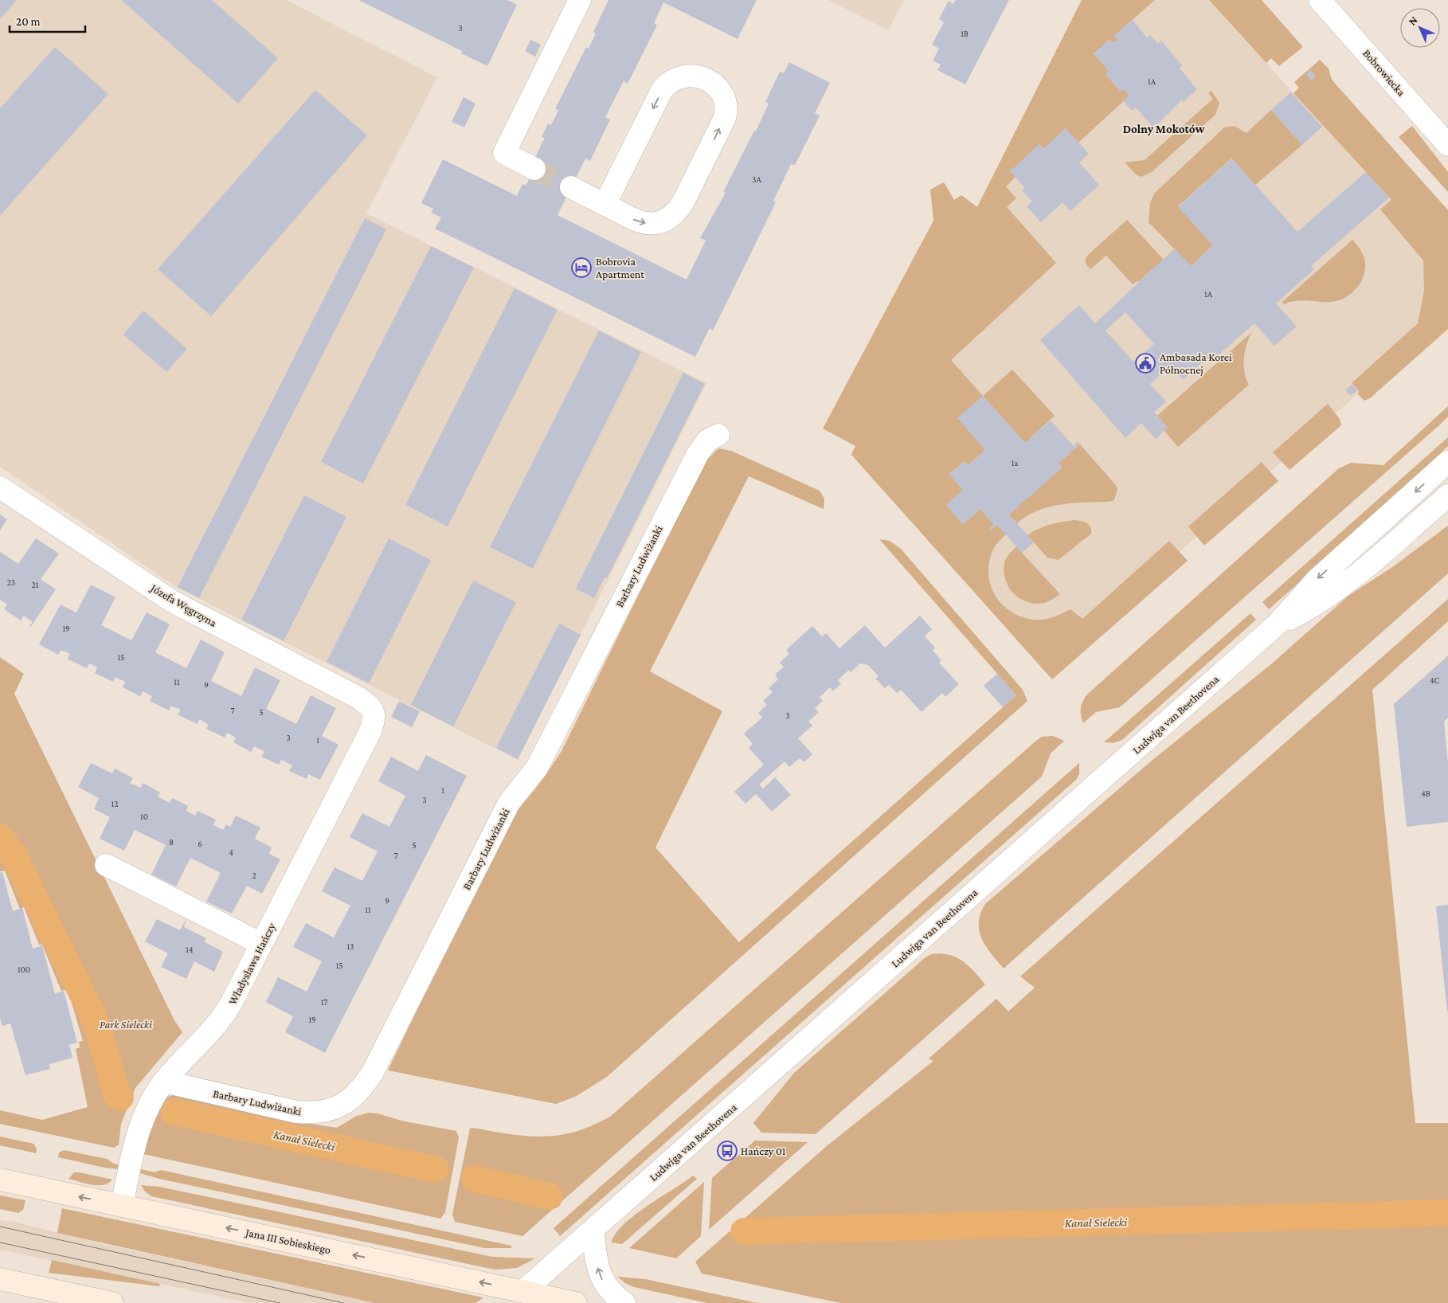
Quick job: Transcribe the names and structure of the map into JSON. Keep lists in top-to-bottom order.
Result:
{
  "streets": {
    "main road": ["Jana III Sobieskiego"],
    "street": [
      "Bobrowiecka",
      "Barbary Ludwiżanki",
      "Józefa Węgrzyna",
      "Ludwiga van Beethovena",
      "Władysława Hańczy"
    ]
  },
  "crossings": [
    ["Barbary Ludwiżanki", "Władysława Hańczy"],
    ["Józefa Węgrzyna", "Władysława Hańczy"],
    ["Ludwiga van Beethovena", "Jana III Sobieskiego"],
    ["Władysława Hańczy", "Jana III Sobieskiego"]
  ],
  "one_way": ["Jana III Sobieskiego"],
  "districts": ["Dolny Mokotów"],
  "water": ["Kanał Sielecki"],
  "parks": ["Park Sielecki"],
  "places": {
    "hotel": ["Bobrovia Apartment"],
    "public building": ["Ambasada Korei Północnej"],
    "bus stop": ["Hańczy 01"]
  },
  "house_numbers": [
    "3",
    "1B",
    "1A",
    "3A",
    "1A",
    "1a",
    "23",
    "21",
    "19",
    "15",
    "4C",
    "11",
    "9",
    "7",
    "5",
    "3",
    "3",
    "1",
    "1",
    "4B",
    "3",
    "12",
    "10",
    "8",
    "6",
    "5",
    "4",
    "7",
    "2",
    "9",
    "11",
    "13",
    "14",
    "15",
    "100",
    "17",
    "19"
  ],
  "scale_bar": "20 m",
  "north": "top left"
}
